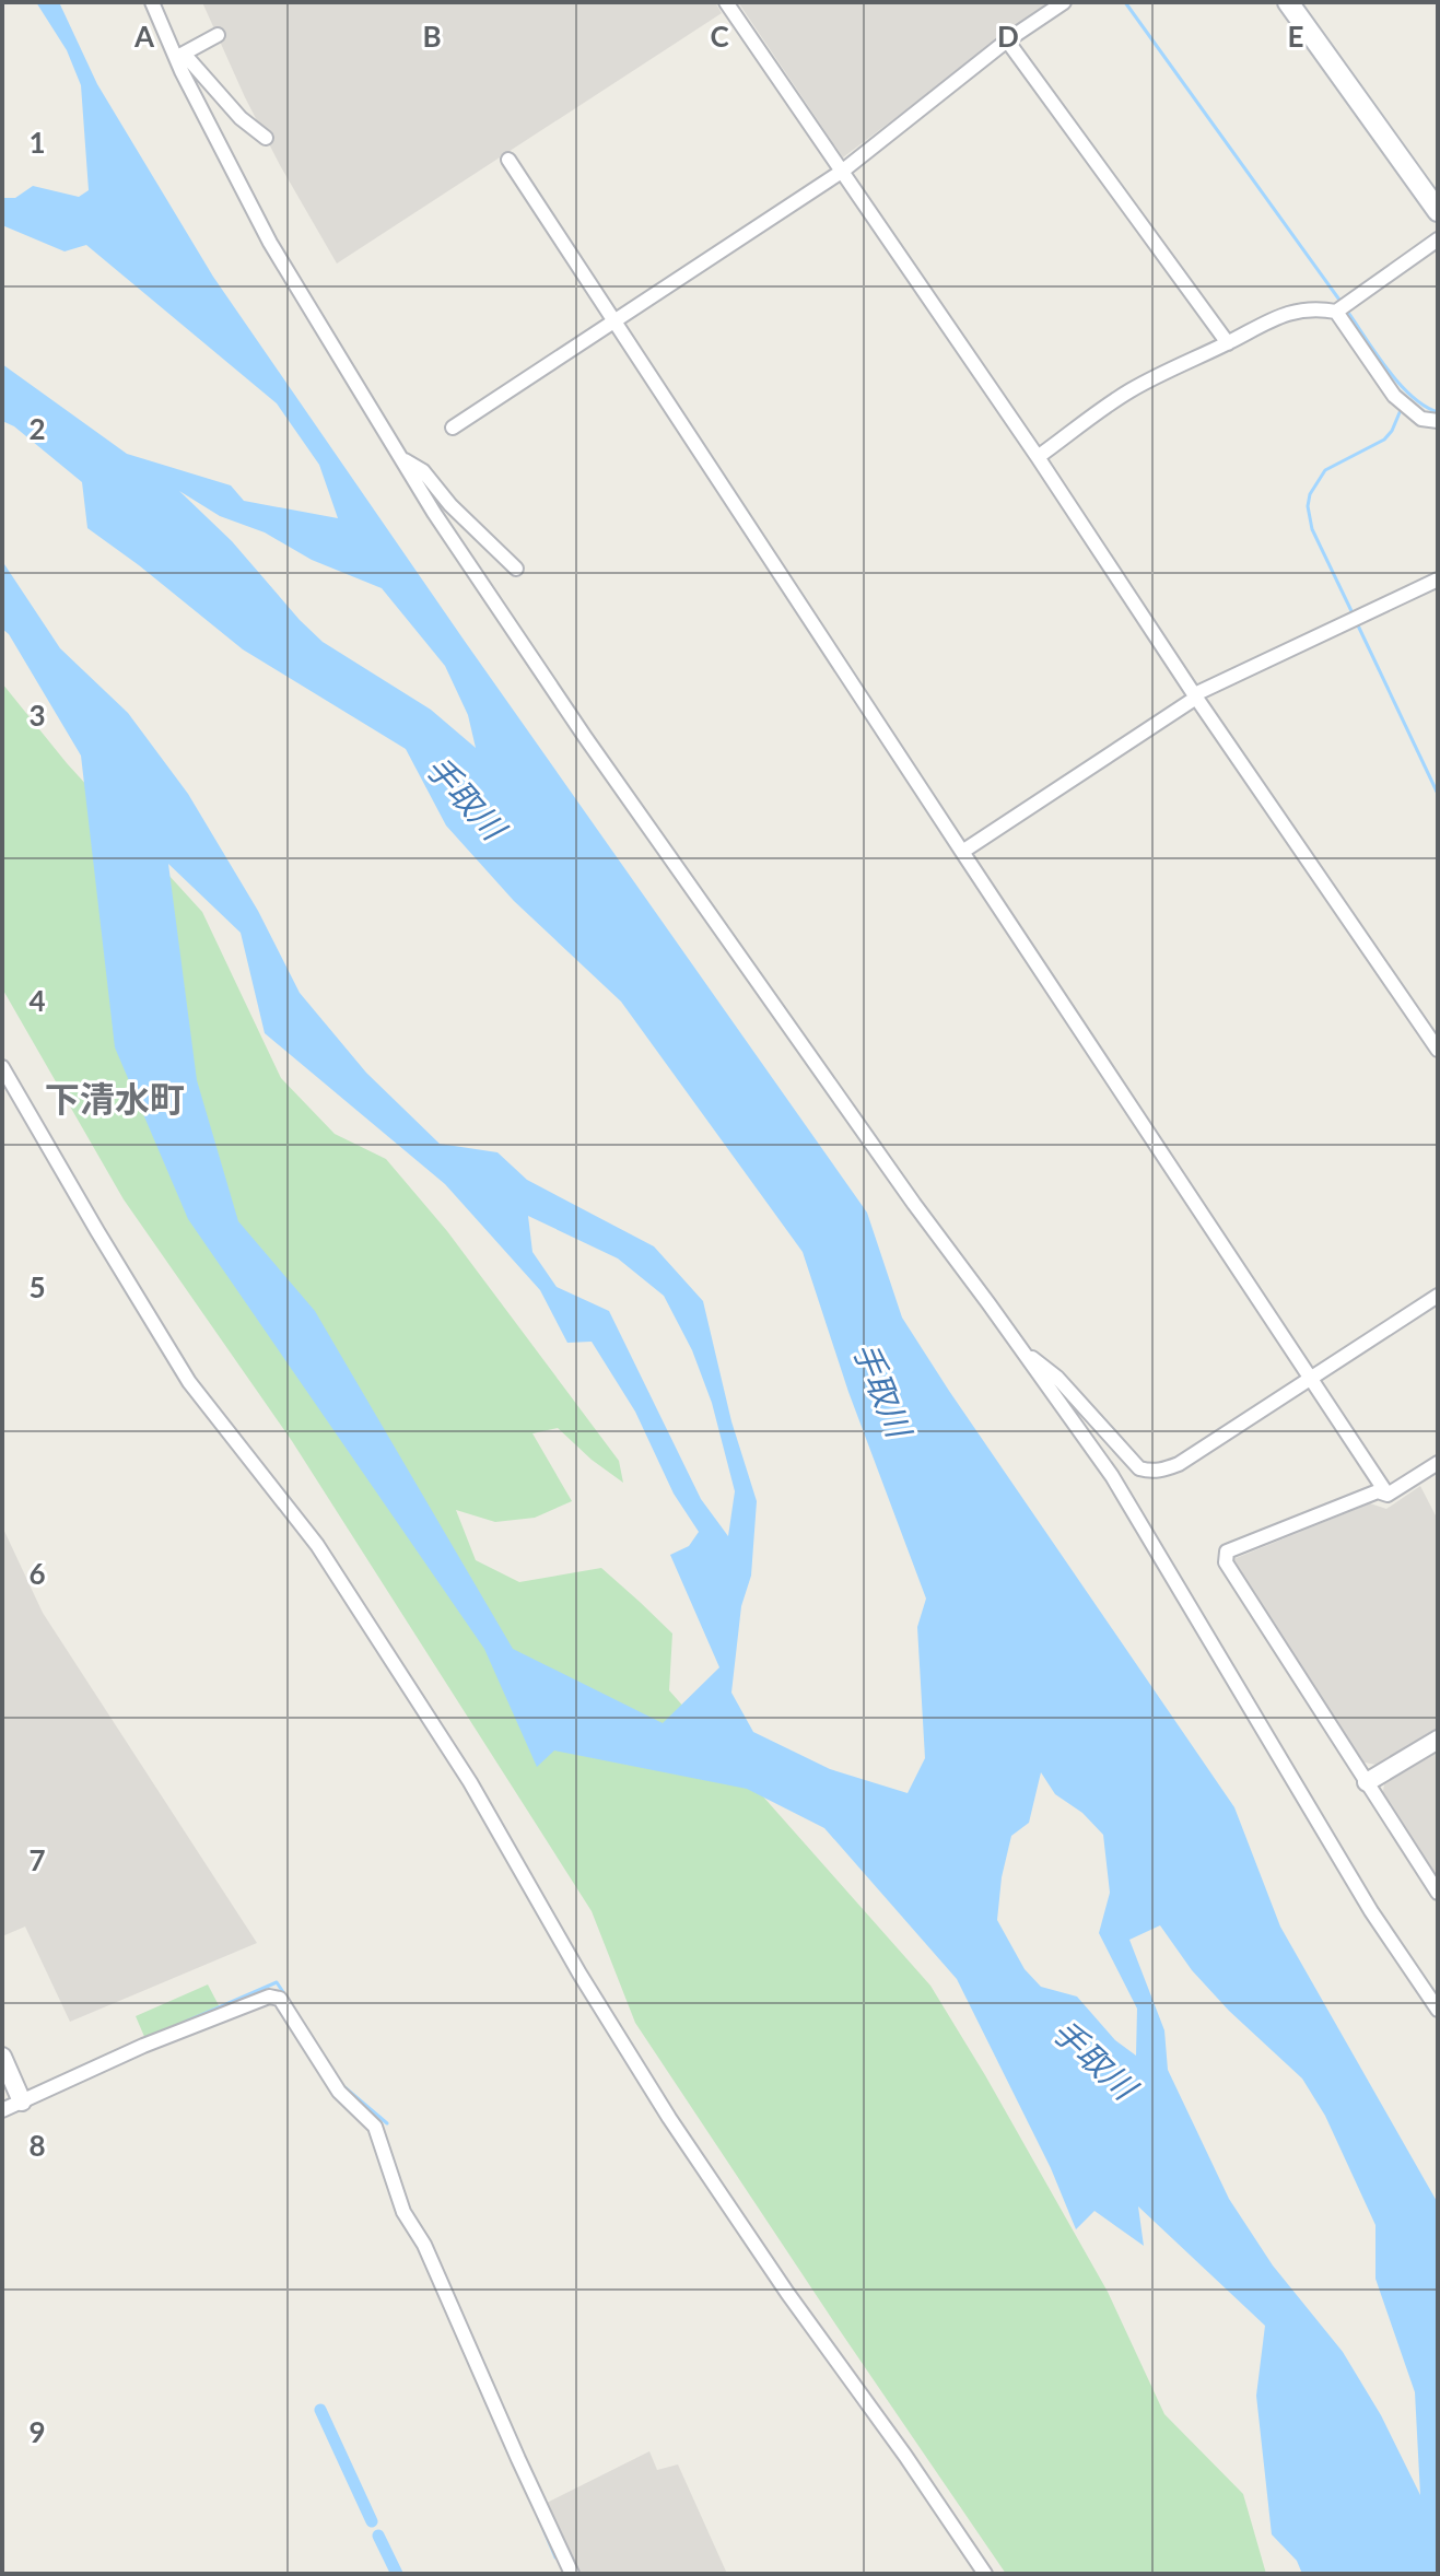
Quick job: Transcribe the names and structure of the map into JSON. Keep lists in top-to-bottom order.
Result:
{
  "districts": ["下清水町"],
  "water": ["手取川"],
  "grid": {
    "columns": [
      "A",
      "B",
      "C",
      "D",
      "E"
    ],
    "rows": [
      "1",
      "2",
      "3",
      "4",
      "5",
      "6",
      "7",
      "8",
      "9"
    ]
  }
}
